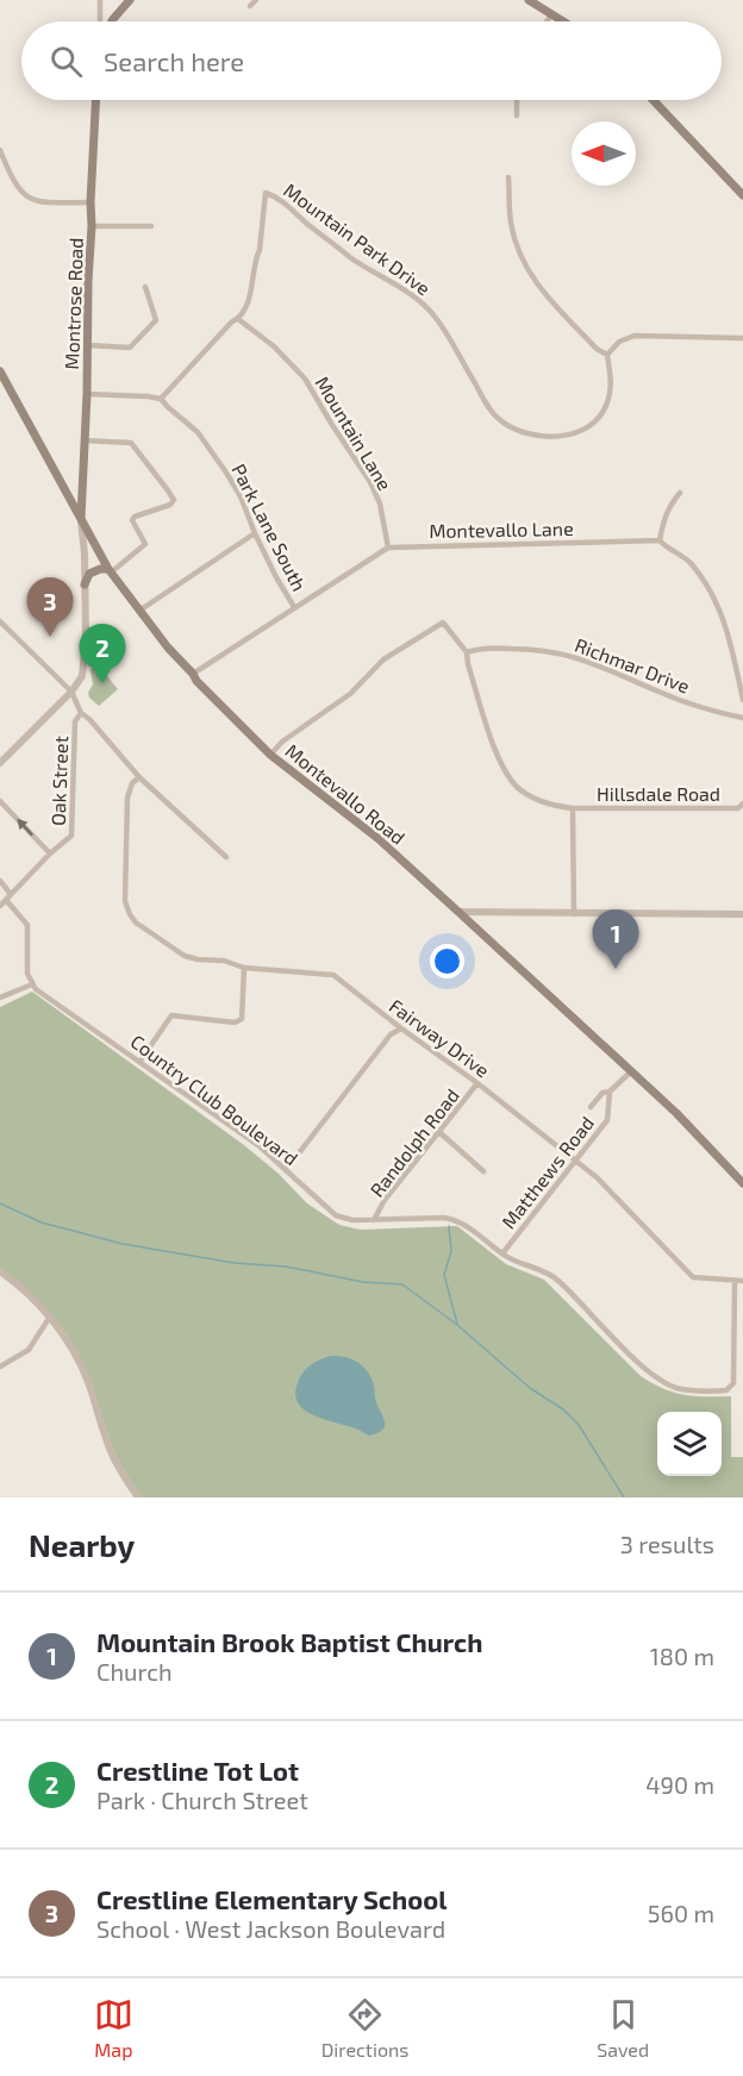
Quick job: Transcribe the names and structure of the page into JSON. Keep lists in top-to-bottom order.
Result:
{
  "streets": {
    "main road": ["Montrose Road", "Montevallo Road"],
    "street": [
      "Mountain Park Drive",
      "Mountain Lane",
      "Park Lane South",
      "Montevallo Lane",
      "Richmar Drive",
      "Oak Street",
      "Hillsdale Road",
      "Fairway Drive",
      "Country Club Boulevard",
      "Randolph Road",
      "Matthews Road"
    ]
  },
  "crossings": [
    ["Mountain Park Drive", "Mountain Lane"],
    ["Mountain Park Drive", "Park Lane South"],
    ["Montrose Road", "Montevallo Road"],
    ["Mountain Lane", "Montevallo Lane"],
    ["Fairway Drive", "Country Club Boulevard"],
    ["Fairway Drive", "Randolph Road"],
    ["Fairway Drive", "Matthews Road"],
    ["Country Club Boulevard", "Randolph Road"],
    ["Country Club Boulevard", "Matthews Road"]
  ],
  "north": "left",
  "page": {
    "search": "Search here",
    "pins": ["3", "2", "1"],
    "heading": ["Nearby", "3 results"],
    "list": [
      {
        "mark": "1",
        "name": "Mountain Brook Baptist Church",
        "note": "Church",
        "value": "180 m"
      },
      {
        "mark": "2",
        "name": "Crestline Tot Lot",
        "note": "Park · Church Street",
        "value": "490 m"
      },
      {
        "mark": "3",
        "name": "Crestline Elementary School",
        "note": "School · West Jackson Boulevard",
        "value": "560 m"
      }
    ],
    "nav": ["Map", "Directions", "Saved"]
  }
}
